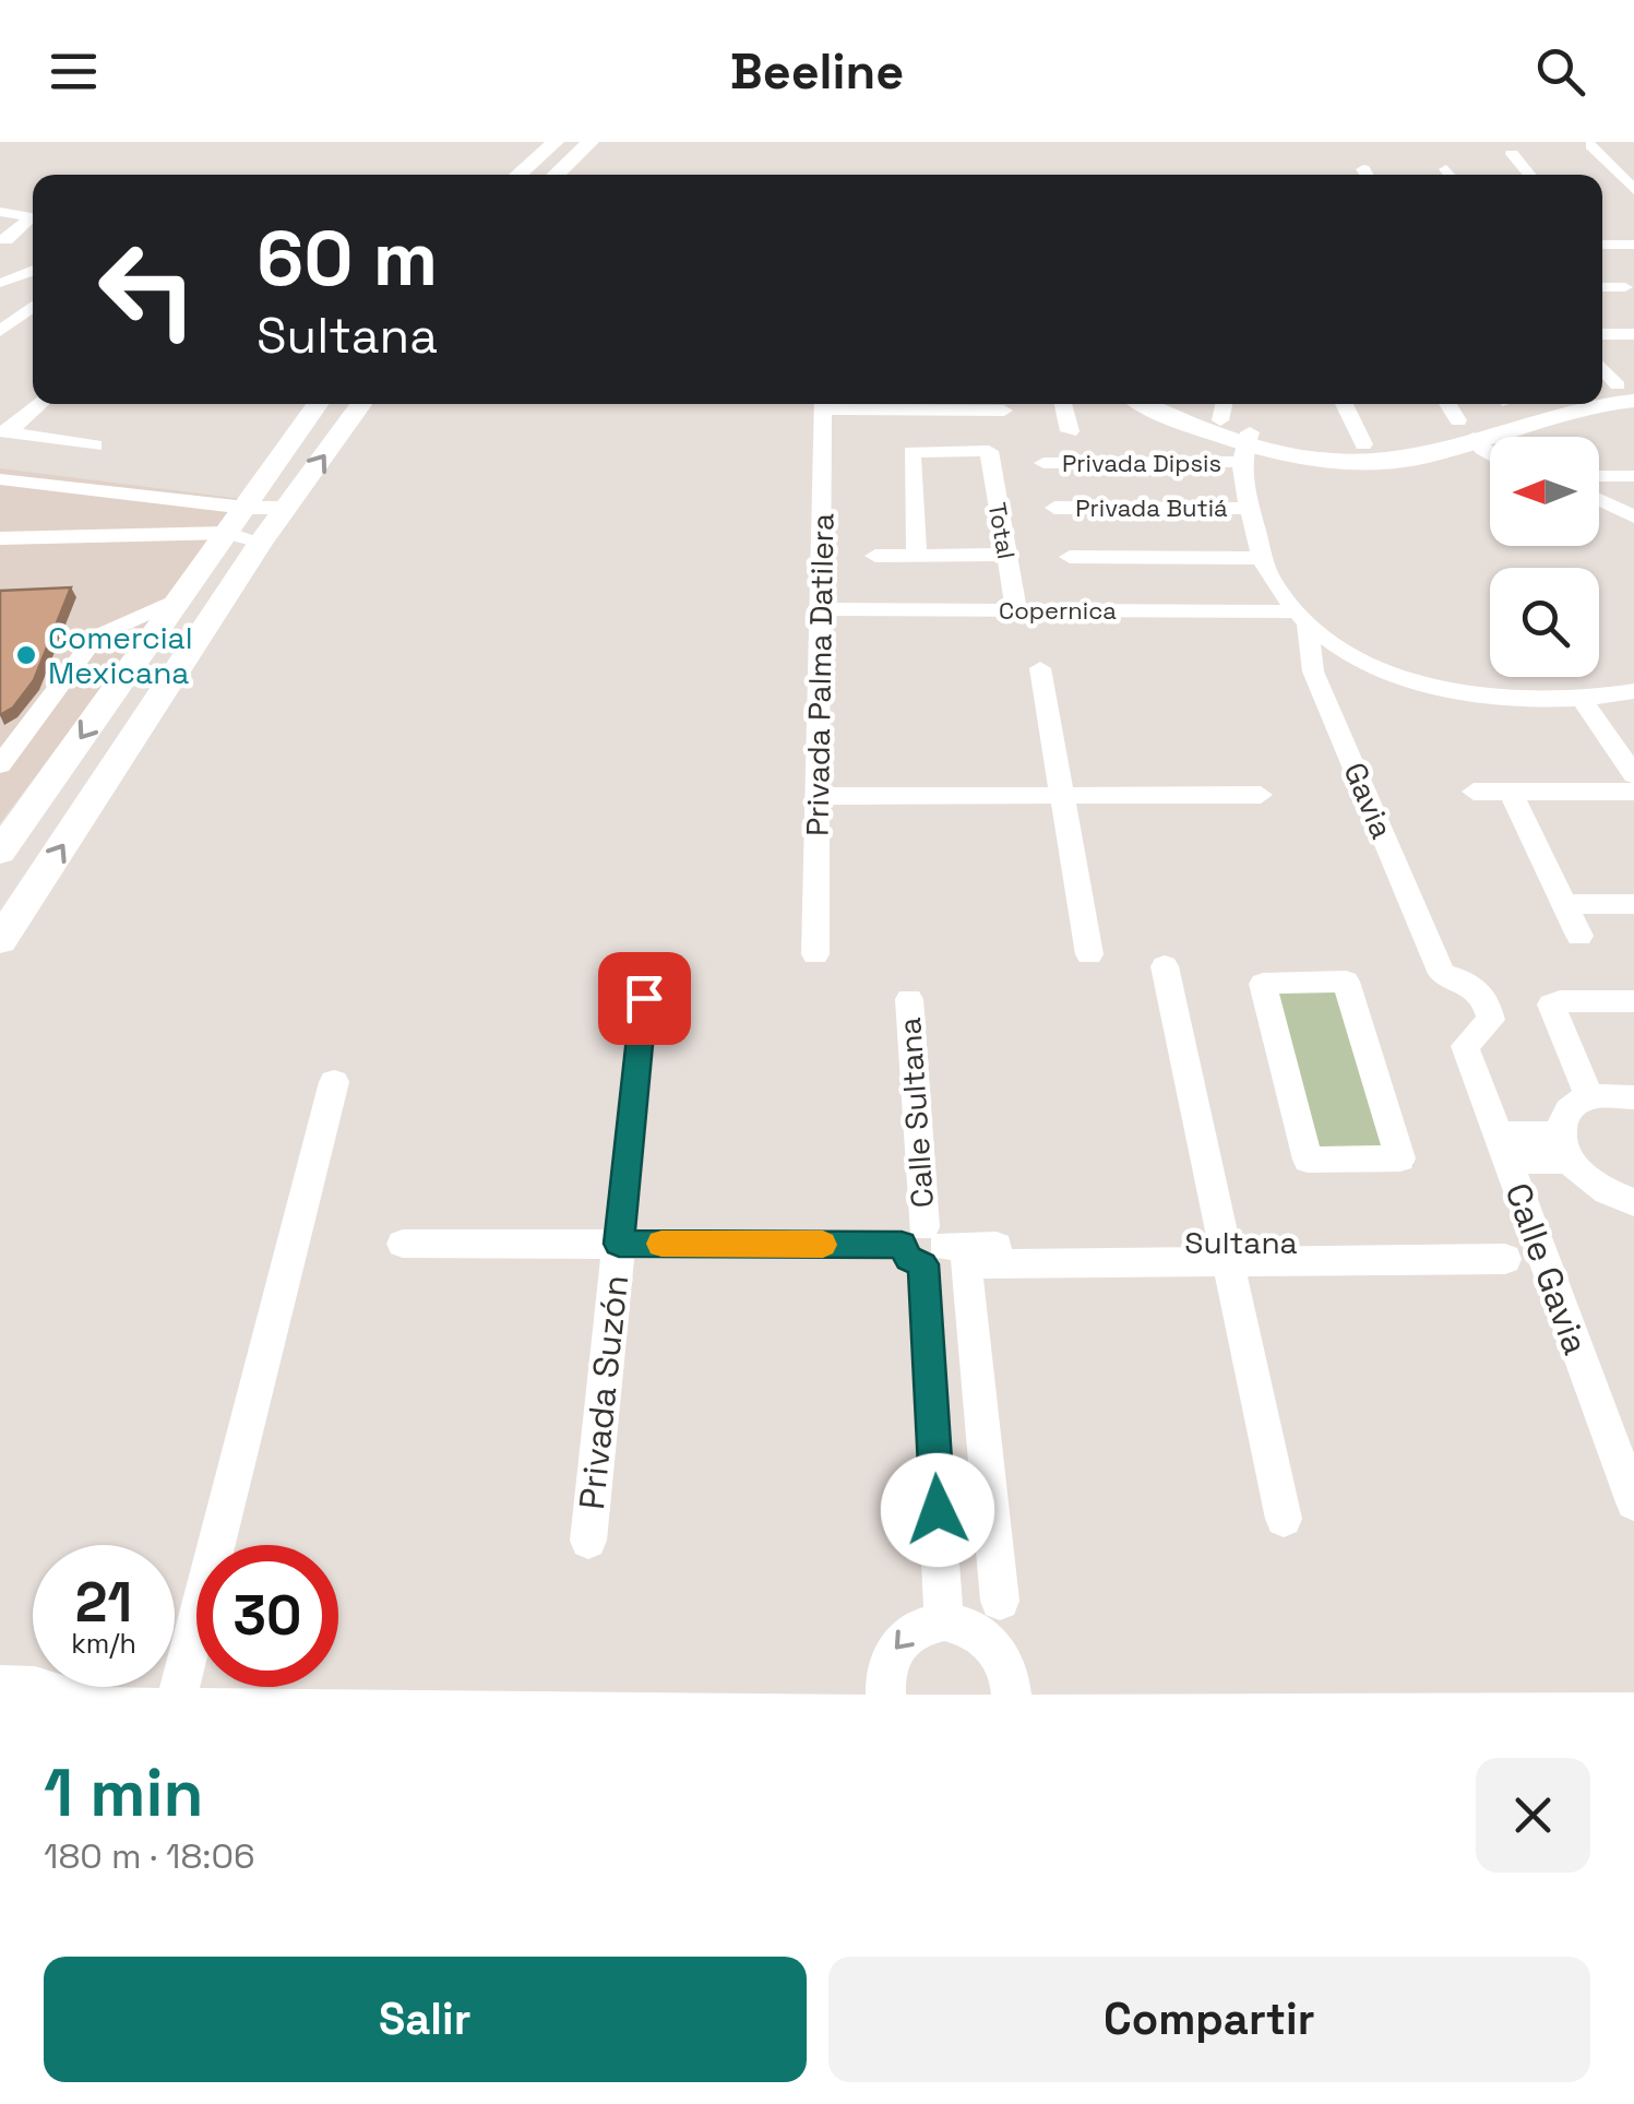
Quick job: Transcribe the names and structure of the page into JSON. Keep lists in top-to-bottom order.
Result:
{
  "streets": {
    "street": [
      "Privada Dipsis",
      "Privada Butiá",
      "Total",
      "Copernica",
      "Privada Palma Datilera",
      "Gavia",
      "Calle Sultana",
      "Sultana",
      "Calle Gavia",
      "Privada Suzón"
    ]
  },
  "crossings": [
    ["Total", "Copernica"],
    ["Copernica", "Privada Palma Datilera"],
    ["Copernica", "Gavia"],
    ["Gavia", "Calle Gavia"],
    ["Calle Sultana", "Sultana"],
    ["Sultana", "Calle Gavia"],
    ["Sultana", "Privada Suzón"]
  ],
  "places": ["Comercial Mexicana"],
  "north": "left",
  "page": {
    "header": "Beeline",
    "turn": ["60 m", "Sultana"],
    "speed": "21 km/h",
    "limit": "30",
    "heading": ["1 min", "180 m · 18:06"],
    "buttons": ["Salir", "Compartir"]
  }
}
